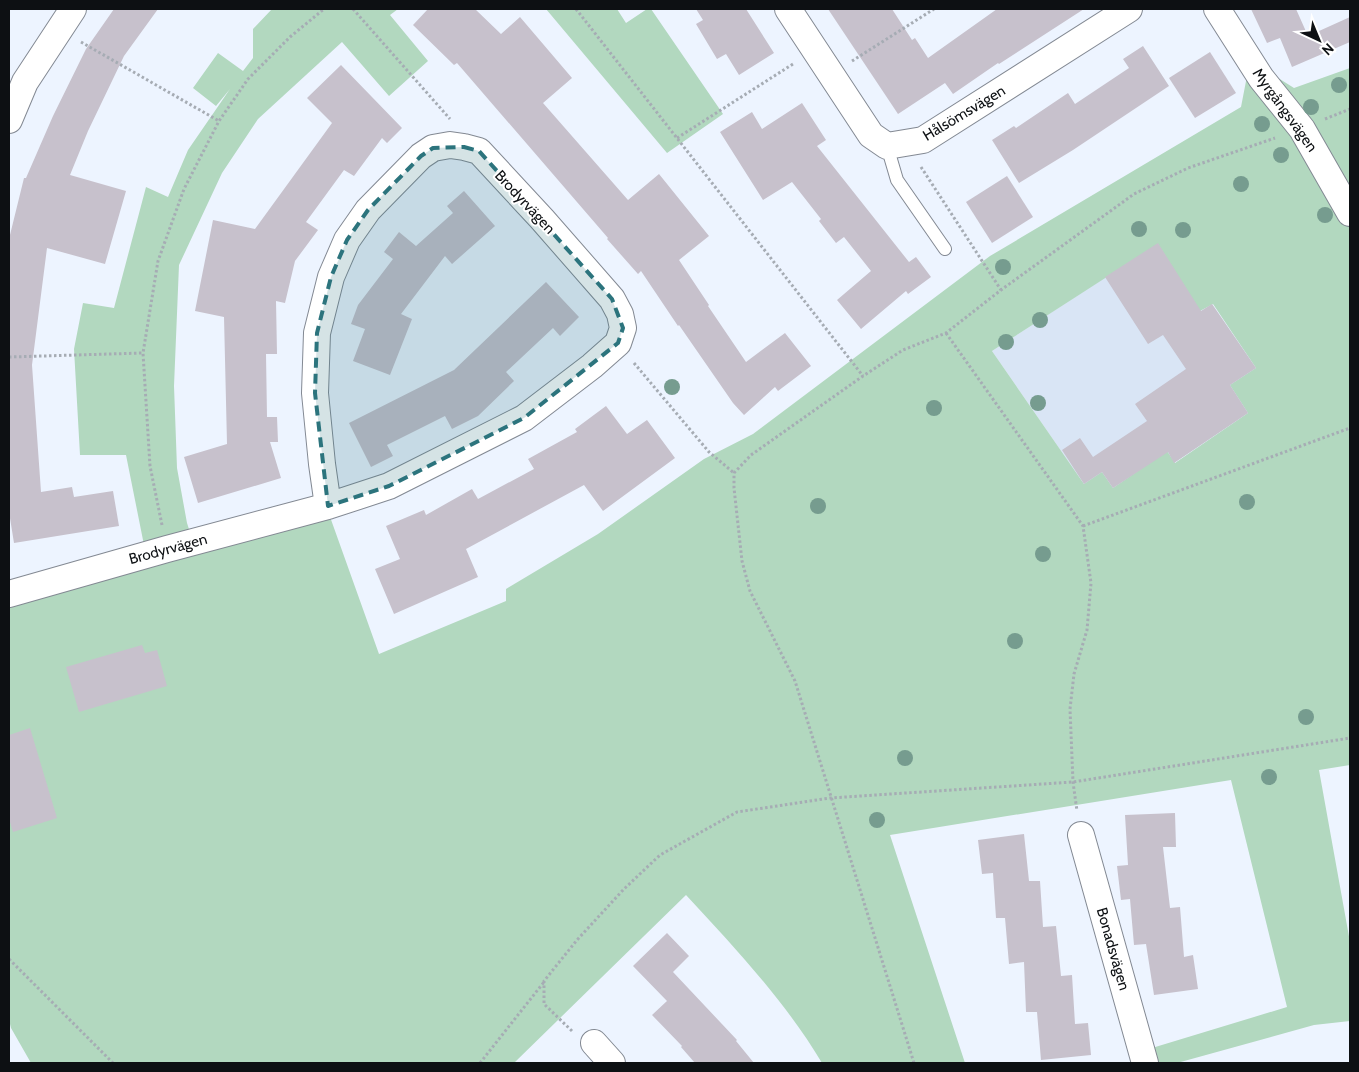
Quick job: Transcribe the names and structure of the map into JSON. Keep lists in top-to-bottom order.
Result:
{
  "streets": {
    "street": [
      "Myrgångsvägen",
      "Hålsömsvägen",
      "Brodyrvägen",
      "Bonadsvägen"
    ]
  },
  "north": "bottom right"
}
